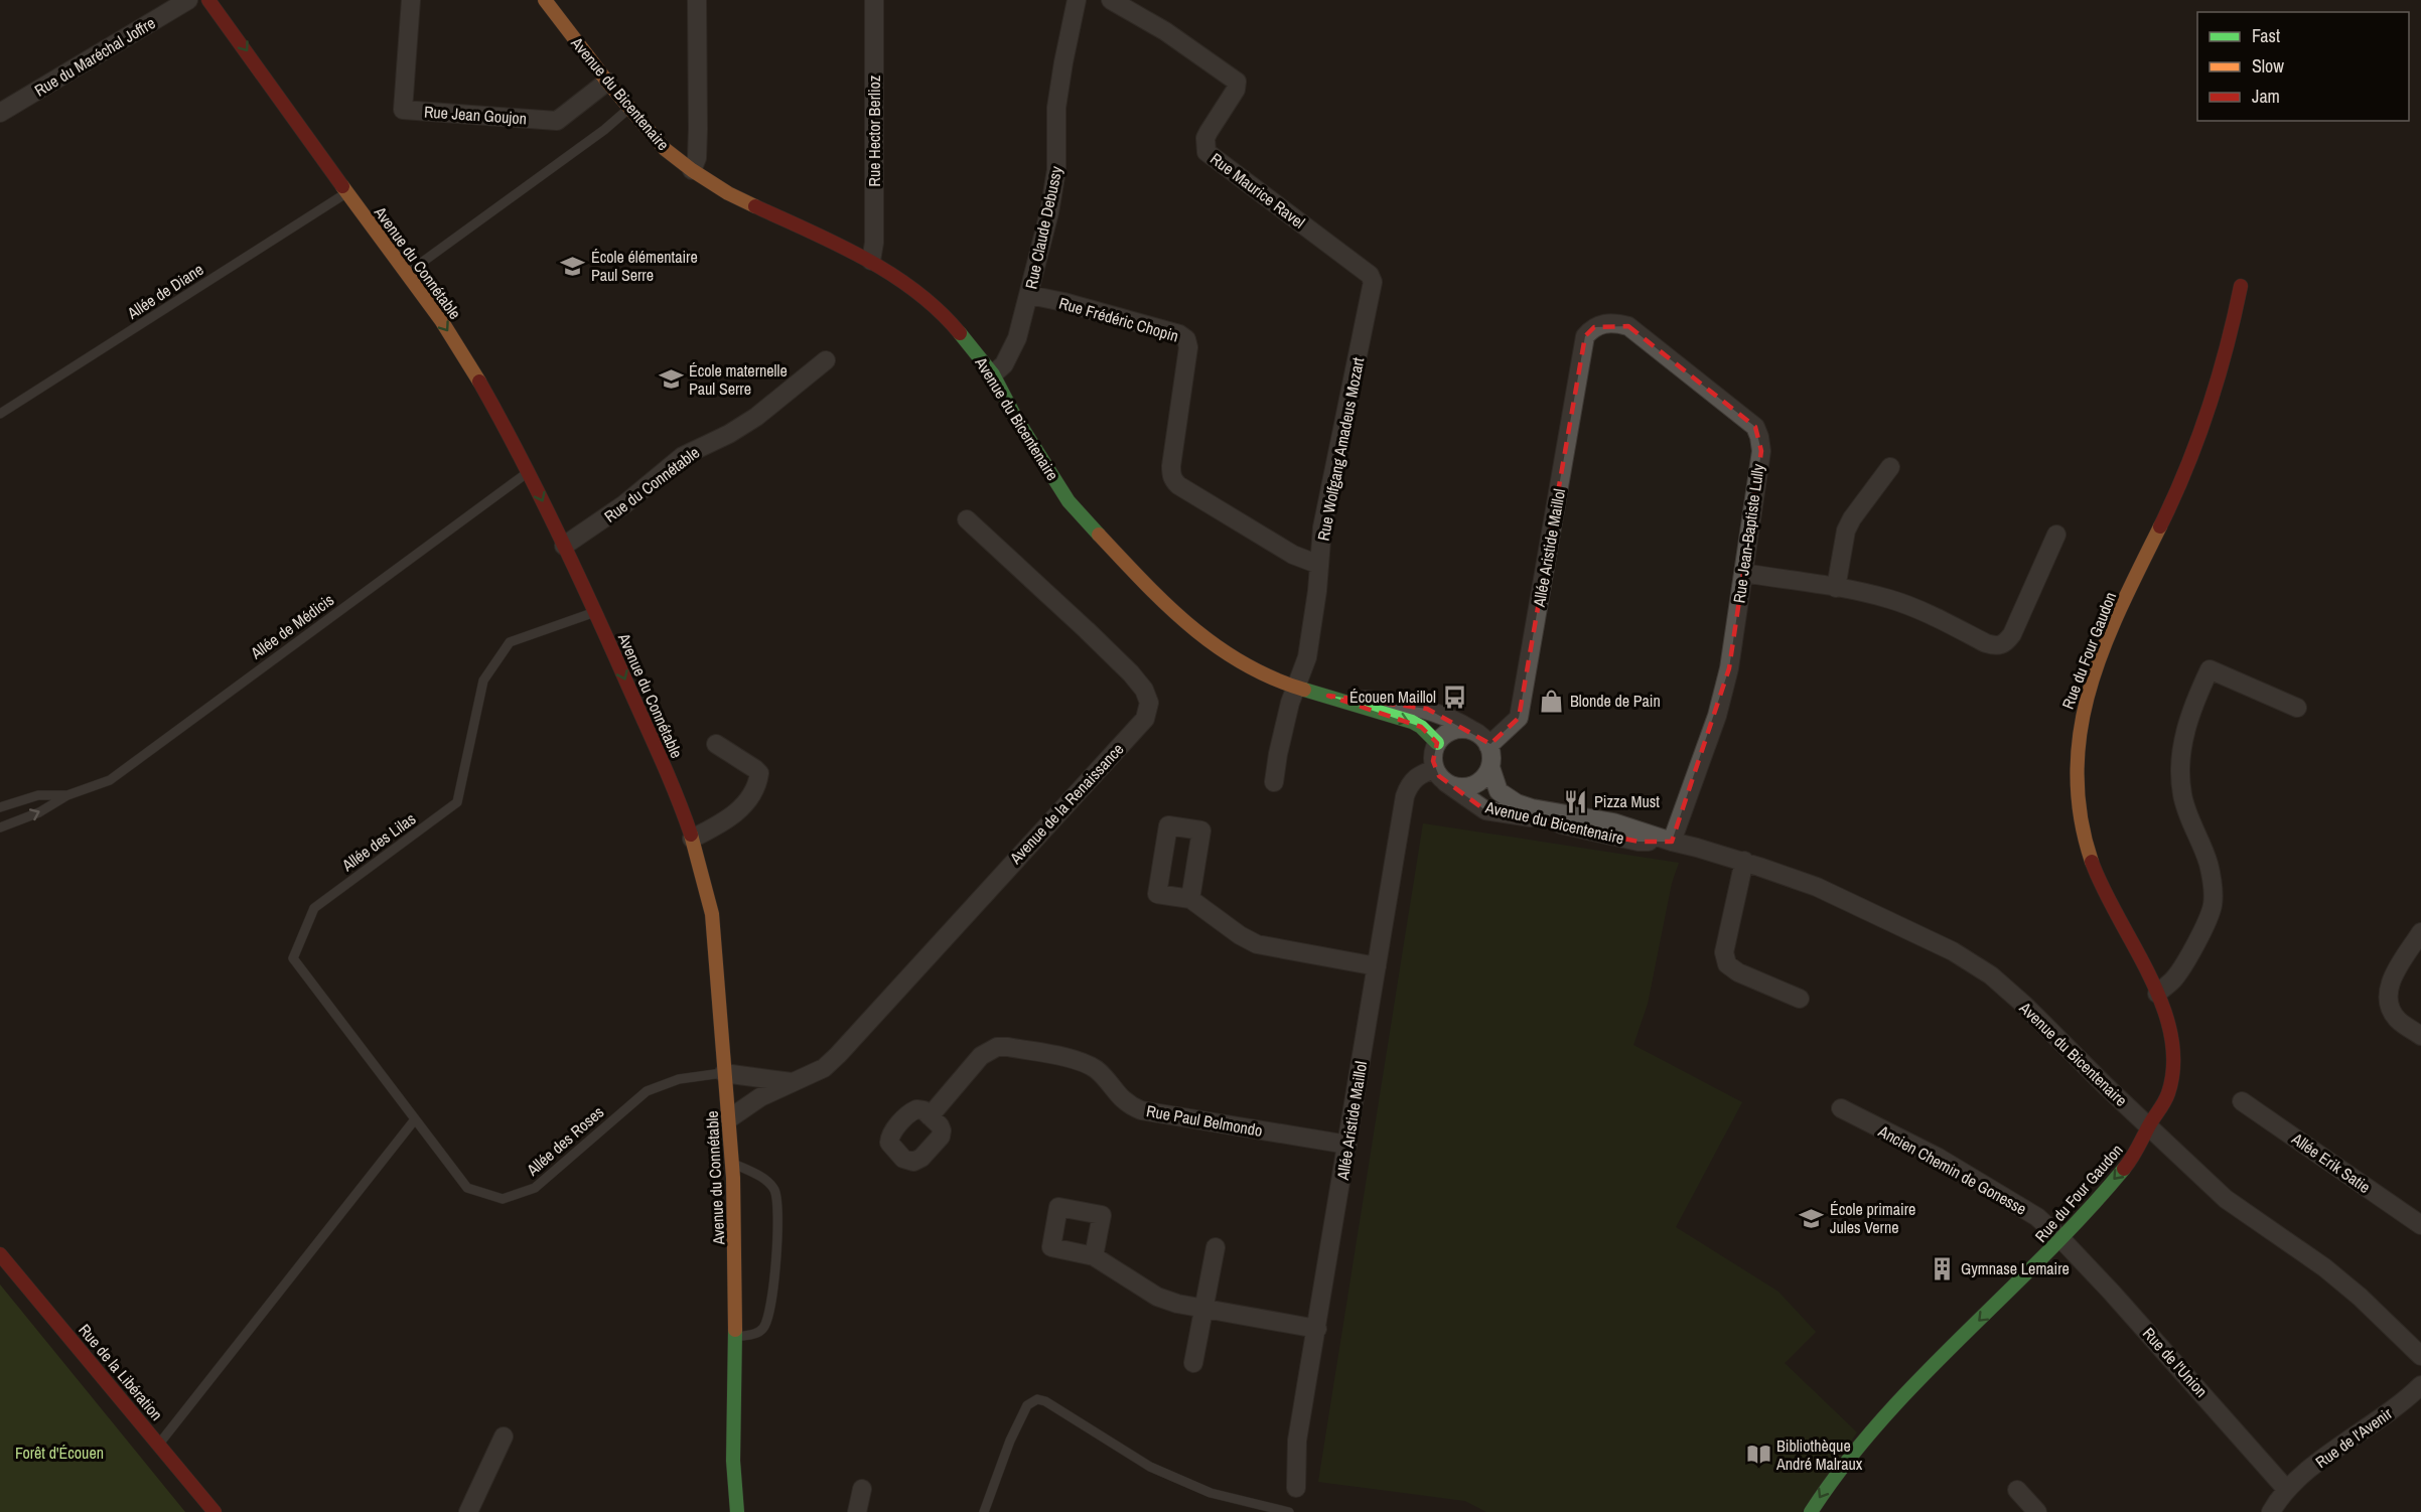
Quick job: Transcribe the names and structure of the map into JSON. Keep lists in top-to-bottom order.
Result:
{
  "streets": {
    "street": [
      "Rue du Maréchal Joffre",
      "Avenue du Bicentenaire",
      "Rue Jean Goujon",
      "Rue Hector Berlioz",
      "Rue Maurice Ravel",
      "Rue Claude Debussy",
      "Avenue du Connétable",
      "Rue Frédéric Chopin",
      "Rue Wolfgang Amadeus Mozart",
      "Rue du Connétable",
      "Rue Jean-Baptiste Lully",
      "Allée Aristide Maillol",
      "Rue du Four Gaudon",
      "Avenue de la Renaissance",
      "Rue Paul Belmondo",
      "Allée Erik Satie",
      "Ancien Chemin de Gonesse",
      "Rue de l'Union",
      "Rue de la Libération",
      "Rue de l'Avenir"
    ],
    "lane": [
      "Allée de Diane",
      "Allée de Médicis",
      "Allée des Lilas",
      "Allée des Roses"
    ]
  },
  "crossings": [
    ["Avenue du Bicentenaire", "Rue Jean Goujon"],
    ["Avenue du Bicentenaire", "Rue Hector Berlioz"],
    ["Avenue du Bicentenaire", "Rue Claude Debussy"],
    ["Avenue du Bicentenaire", "Rue Wolfgang Amadeus Mozart"],
    ["Avenue du Bicentenaire", "Rue Jean-Baptiste Lully"],
    ["Avenue du Bicentenaire", "Allée Aristide Maillol"],
    ["Avenue du Bicentenaire", "Rue du Four Gaudon"],
    ["Rue Maurice Ravel", "Rue Wolfgang Amadeus Mozart"],
    ["Rue Claude Debussy", "Rue Frédéric Chopin"],
    ["Avenue du Connétable", "Allée de Diane"],
    ["Avenue du Connétable", "Rue du Connétable"],
    ["Avenue du Connétable", "Allée de Médicis"],
    ["Avenue du Connétable", "Allée des Lilas"],
    ["Avenue du Connétable", "Allée des Roses"],
    ["Rue Frédéric Chopin", "Rue Wolfgang Amadeus Mozart"],
    ["Rue Jean-Baptiste Lully", "Allée Aristide Maillol"],
    ["Allée Aristide Maillol", "Rue Paul Belmondo"],
    ["Rue du Four Gaudon", "Ancien Chemin de Gonesse"],
    ["Rue du Four Gaudon", "Rue de l'Union"],
    ["Allée des Lilas", "Allée des Roses"],
    ["Ancien Chemin de Gonesse", "Rue de l'Union"],
    ["Rue de l'Union", "Rue de l'Avenir"]
  ],
  "one_way": ["Avenue du Connétable", "Rue du Four Gaudon"],
  "parks": ["Forêt d'Écouen"],
  "places": {
    "school or university": ["École élémentaire Paul Serre", "École maternelle Paul Serre", "École primaire Jules Verne"],
    "bus stop": ["Écouen Maillol"],
    "shop": ["Blonde de Pain"],
    "restaurant": ["Pizza Must"],
    "building": ["Gymnase Lemaire"],
    "library": ["Bibliothèque André Malraux"]
  },
  "legend": ["Fast", "Slow", "Jam"]
}
